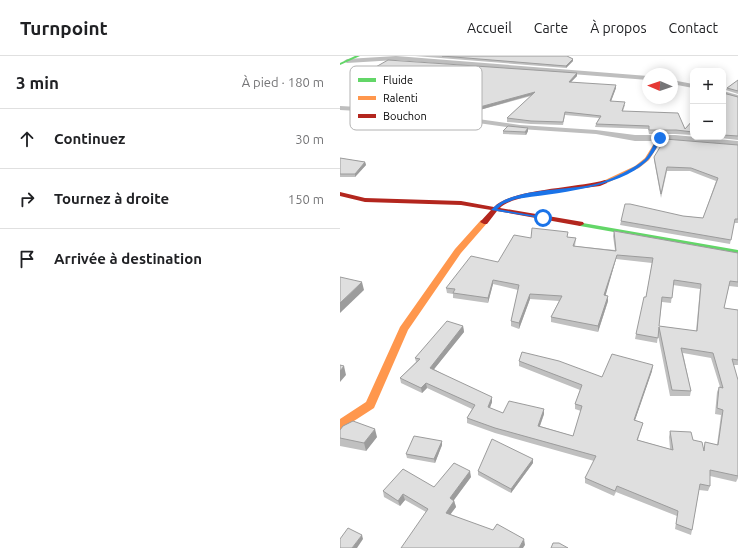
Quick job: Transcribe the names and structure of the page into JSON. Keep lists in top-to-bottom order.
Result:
{
  "legend": ["Fluide", "Ralenti", "Bouchon"],
  "north": "left",
  "page": {
    "header": "Turnpoint",
    "nav": [
      "Accueil",
      "Carte",
      "À propos",
      "Contact"
    ],
    "heading": ["3 min", "À pied · 180 m"],
    "map_buttons": ["+", "−"],
    "list": [
      ["Continuez", "30 m"],
      ["Tournez à droite", "150 m"],
      "Arrivée à destination"
    ]
  }
}
